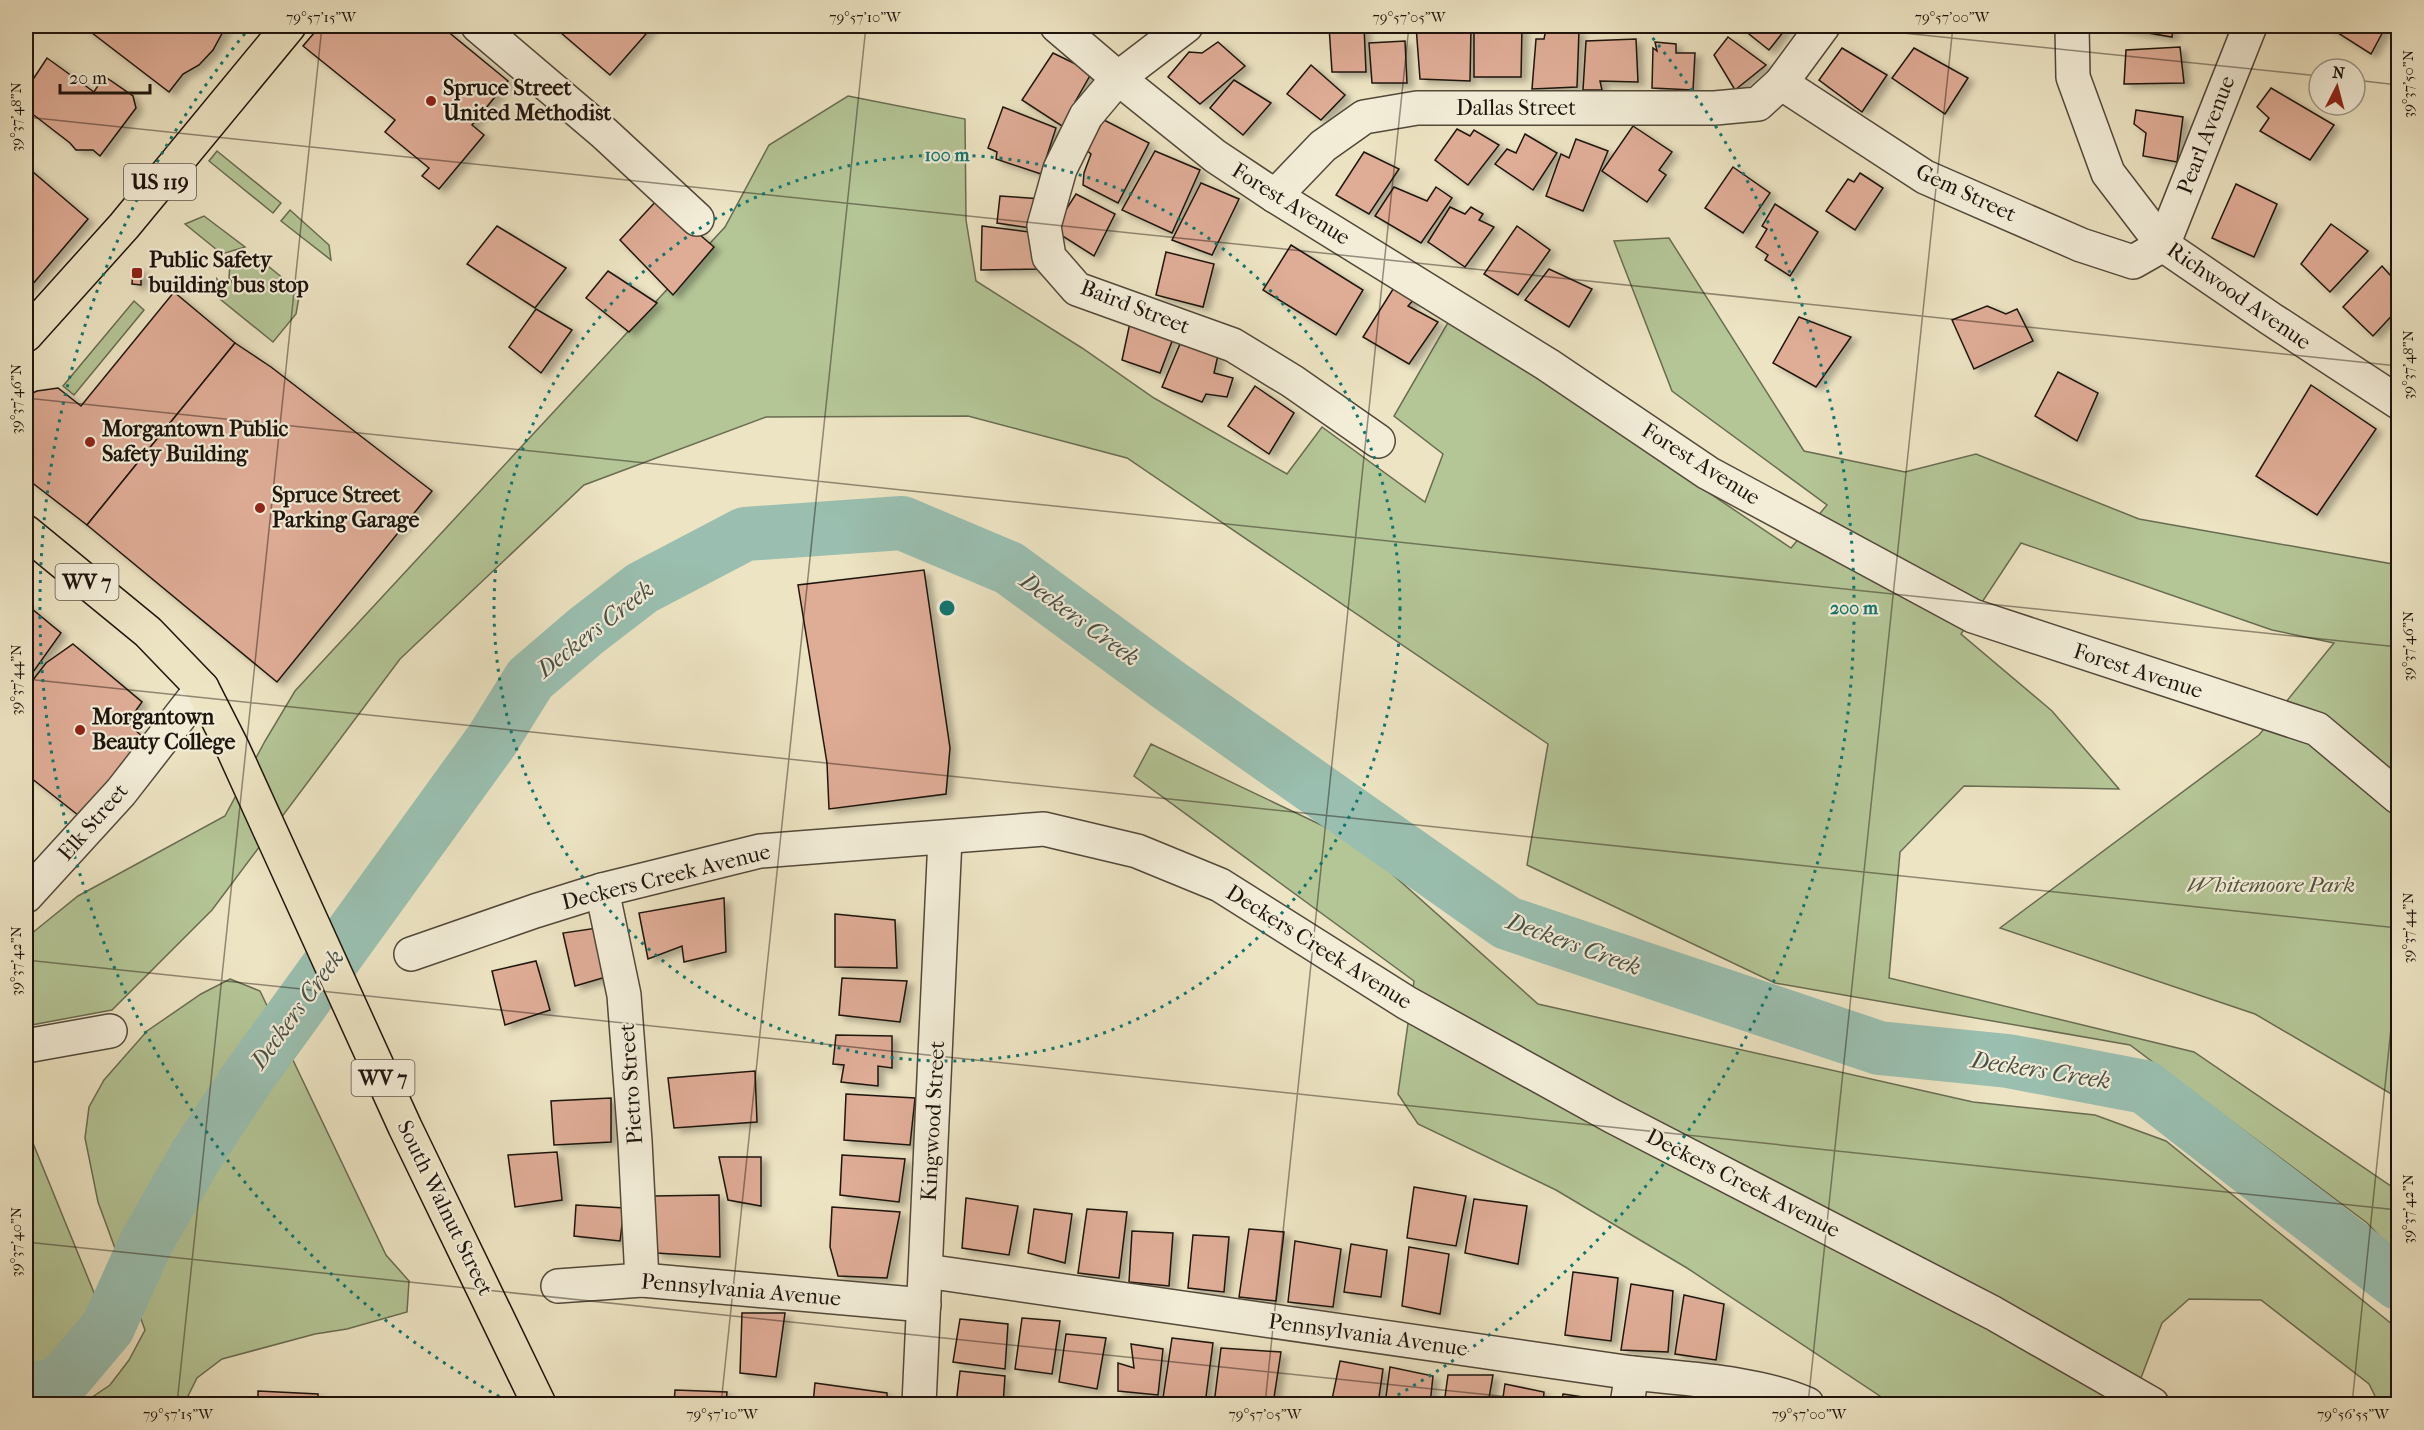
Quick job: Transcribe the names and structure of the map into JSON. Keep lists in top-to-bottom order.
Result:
{
  "streets": {
    "main road": ["US 119", "WV 7", "South Walnut Street"],
    "street": [
      "Dallas Street",
      "Pearl Avenue",
      "Gem Street",
      "Forest Avenue",
      "Richwood Avenue",
      "Baird Street",
      "Elk Street",
      "Deckers Creek Avenue",
      "Pietro Street",
      "Kingwood Street",
      "Pennsylvania Avenue"
    ]
  },
  "crossings": [
    ["Dallas Street", "Gem Street"],
    ["Dallas Street", "Forest Avenue"],
    ["Pearl Avenue", "Gem Street"],
    ["Pearl Avenue", "Richwood Avenue"],
    ["Gem Street", "Richwood Avenue"],
    ["Forest Avenue", "Baird Street"],
    ["WV 7", "Elk Street"],
    ["WV 7", "South Walnut Street"],
    ["Elk Street", "South Walnut Street"],
    ["Deckers Creek Avenue", "Pietro Street"],
    ["Deckers Creek Avenue", "Kingwood Street"],
    ["Pietro Street", "Pennsylvania Avenue"],
    ["Kingwood Street", "Pennsylvania Avenue"]
  ],
  "water": ["Deckers Creek"],
  "parks": ["Whitemoore Park"],
  "places": {
    "other": [
      "Spruce Street United Methodist",
      "Morgantown Public Safety Building",
      "Spruce Street Parking Garage",
      "Morgantown Beauty College"
    ],
    "transit": ["Public Safety building bus stop"]
  },
  "scale_bar": "20 m",
  "north": "top",
  "coordinates": [
    "79°57'15\"W",
    "79°57'10\"W",
    "79°57'05\"W",
    "79°57'00\"W",
    "39°37'50\"N",
    "39°37'48\"N",
    "39°37'46\"N",
    "39°37'44\"N",
    "39°37'42\"N",
    "39°37'40\"N",
    "79°56'55\"W"
  ],
  "rings": ["100 m", "200 m"]
}
